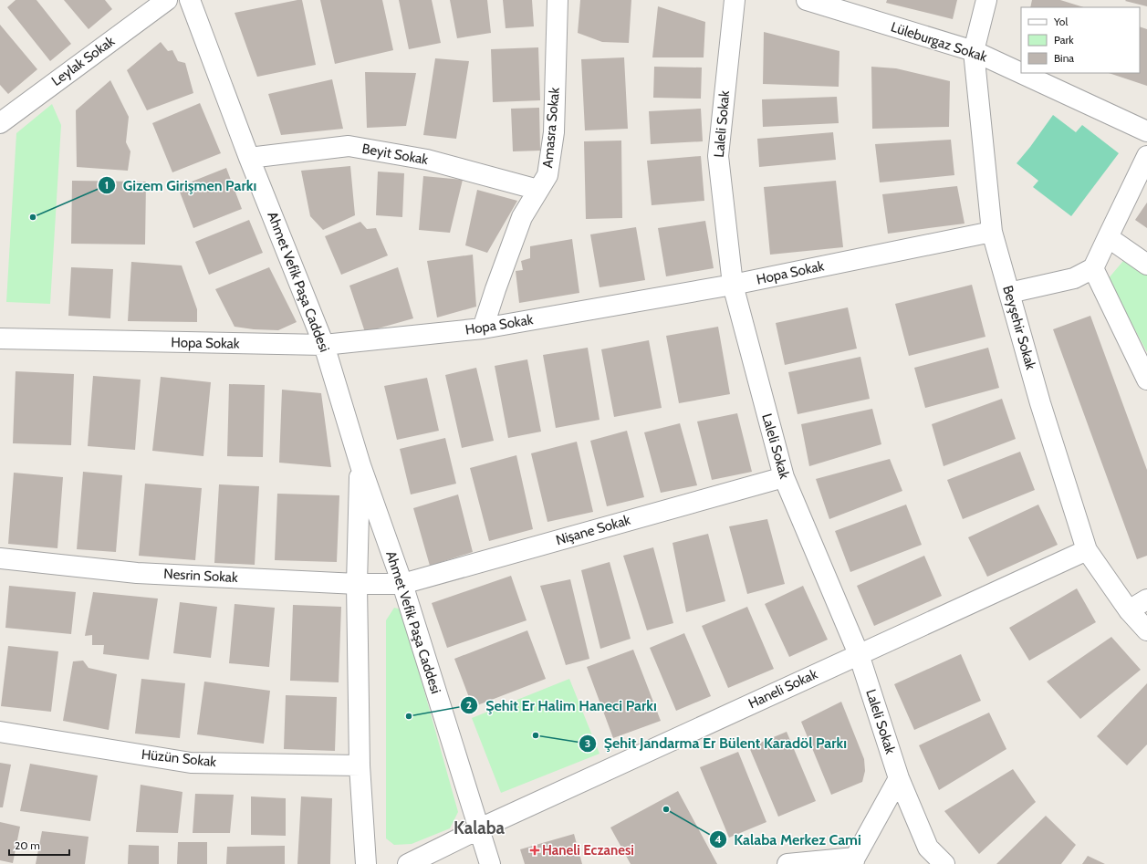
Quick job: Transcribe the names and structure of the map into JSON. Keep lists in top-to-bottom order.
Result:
{
  "streets": {
    "street": [
      "Lüleburgaz Sokak",
      "Leylak Sokak",
      "Laleli Sokak",
      "Amasra Sokak",
      "Beyit Sokak",
      "Hopa Sokak",
      "Ahmet Vefik Paşa Caddesi",
      "Beyşehir Sokak",
      "Nişane Sokak",
      "Nesrin Sokak",
      "Haneli Sokak",
      "Hüzün Sokak"
    ]
  },
  "crossings": [
    ["Lüleburgaz Sokak", "Beyşehir Sokak"],
    ["Laleli Sokak", "Hopa Sokak"],
    ["Laleli Sokak", "Nişane Sokak"],
    ["Laleli Sokak", "Haneli Sokak"],
    ["Amasra Sokak", "Beyit Sokak"],
    ["Amasra Sokak", "Hopa Sokak"],
    ["Beyit Sokak", "Ahmet Vefik Paşa Caddesi"],
    ["Hopa Sokak", "Ahmet Vefik Paşa Caddesi"],
    ["Hopa Sokak", "Beyşehir Sokak"],
    ["Ahmet Vefik Paşa Caddesi", "Nişane Sokak"],
    ["Ahmet Vefik Paşa Caddesi", "Nesrin Sokak"],
    ["Ahmet Vefik Paşa Caddesi", "Haneli Sokak"],
    ["Ahmet Vefik Paşa Caddesi", "Hüzün Sokak"],
    ["Beyşehir Sokak", "Haneli Sokak"],
    ["Nişane Sokak", "Nesrin Sokak"]
  ],
  "districts": ["Kalaba"],
  "places": {
    "other": [
      "Gizem Girişmen Parkı",
      "Şehit Er Halim Haneci Parkı",
      "Şehit Jandarma Er Bülent Karadöl Parkı",
      "Kalaba Merkez Cami"
    ],
    "health": ["Haneli Eczanesi"]
  },
  "legend": ["Yol", "Park", "Bina"],
  "scale_bar": "20 m"
}
